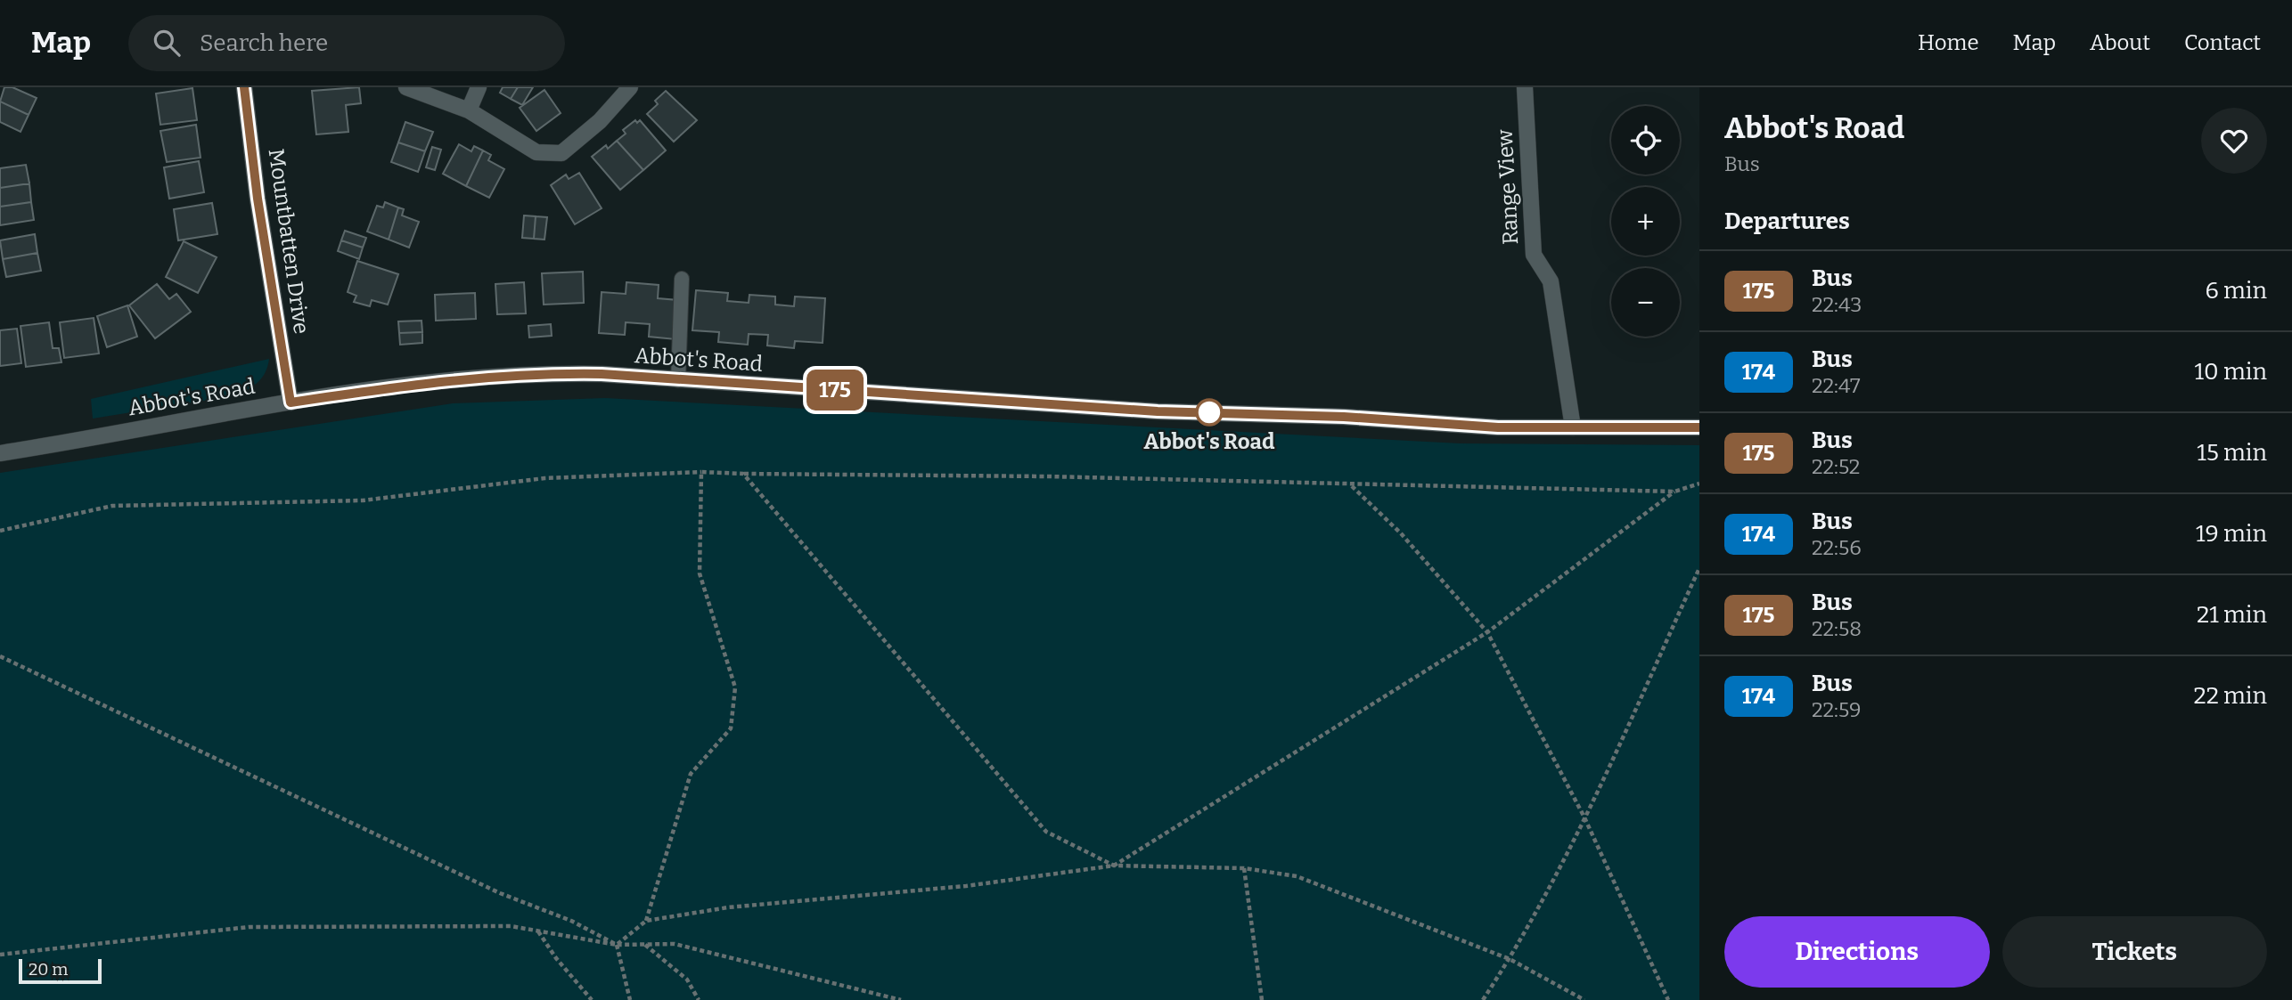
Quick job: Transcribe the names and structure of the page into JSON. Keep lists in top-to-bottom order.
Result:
{
  "streets": {
    "street": ["Range View", "Mountbatten Drive", "Abbot's Road"]
  },
  "crossings": [
    ["Range View", "Abbot's Road"],
    ["Mountbatten Drive", "Abbot's Road"]
  ],
  "places": ["Abbot's Road"],
  "lines": ["bus line 175"],
  "scale_bar": "20 m",
  "page": {
    "header": "Map",
    "search": "Search here",
    "nav": [
      "Home",
      "Map",
      "About",
      "Contact"
    ],
    "on_map": "175",
    "heading": [
      ["Abbot's Road", "Bus"],
      "Departures"
    ],
    "map_buttons": ["+", "−"],
    "list": [
      {
        "mark": "175",
        "name": "Bus",
        "note": "22:43",
        "value": "6 min"
      },
      {
        "mark": "174",
        "name": "Bus",
        "note": "22:47",
        "value": "10 min"
      },
      {
        "mark": "175",
        "name": "Bus",
        "note": "22:52",
        "value": "15 min"
      },
      {
        "mark": "174",
        "name": "Bus",
        "note": "22:56",
        "value": "19 min"
      },
      {
        "mark": "175",
        "name": "Bus",
        "note": "22:58",
        "value": "21 min"
      },
      {
        "mark": "174",
        "name": "Bus",
        "note": "22:59",
        "value": "22 min"
      }
    ],
    "buttons": ["Directions", "Tickets"],
    "scale": "20 m"
  }
}
